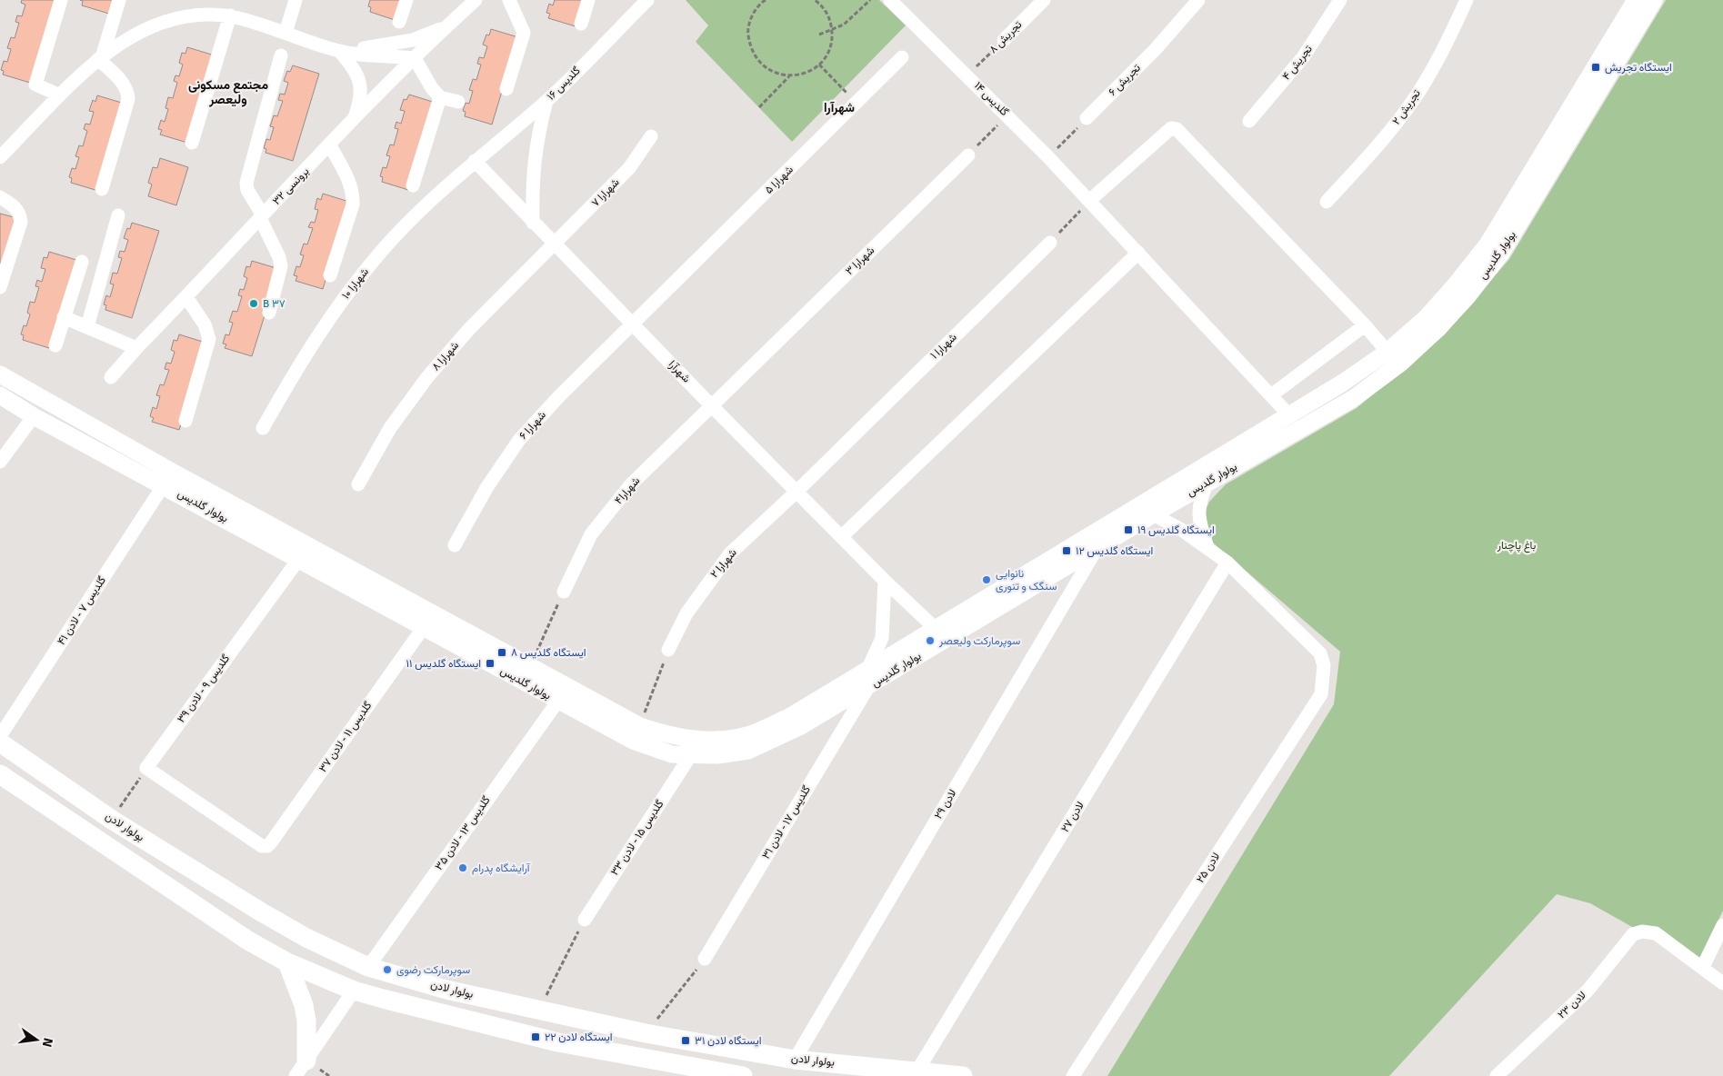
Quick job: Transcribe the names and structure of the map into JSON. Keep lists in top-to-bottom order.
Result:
{
  "streets": {
    "main road": ["بولوار لادن"],
    "street": [
      "تجریش ۸",
      "تجریش ۴",
      "تجریش ۶",
      "گلدیس ۱۶",
      "گلدیس ۱۴",
      "تجریش ۲",
      "شهرارا ۵",
      "برونسی ۳۲",
      "شهرارا ۷",
      "بولوار گلدیس",
      "شهرارا ۳",
      "شهرارا ۱۰",
      "شهرارا ۱",
      "شهرارا ۸",
      "شهرآرا",
      "شهرارا ۶",
      "شهرارا۴",
      "شهرارا ۲",
      "گلدیس ۷ - لادن ۴۱",
      "گلدیس ۹ - لادن ۳۹",
      "گلدیس ۱۱ - لادن ۳۷",
      "لادن ۲۹",
      "لادن ۲۷",
      "گلدیس ۱۷ - لادن ۳۱",
      "گلدیس ۱۳ - لادن ۳۵",
      "گلدیس ۱۵ - لادن ۳۳",
      "لادن ۲۵",
      "لادن ۲۳"
    ]
  },
  "crossings": [
    ["تجریش ۸", "گلدیس ۱۴"],
    ["گلدیس ۱۶", "شهرارا ۱۰"],
    ["گلدیس ۱۶", "شهرآرا"],
    ["گلدیس ۱۴", "بولوار گلدیس"],
    ["شهرارا ۵", "شهرآرا"],
    ["شهرارا ۵", "شهرارا ۶"],
    ["شهرارا ۷", "شهرارا ۸"],
    ["شهرارا ۷", "شهرآرا"],
    ["بولوار گلدیس", "شهرآرا"],
    ["بولوار گلدیس", "گلدیس ۷ - لادن ۴۱"],
    ["بولوار گلدیس", "گلدیس ۹ - لادن ۳۹"],
    ["بولوار گلدیس", "گلدیس ۱۱ - لادن ۳۷"],
    ["بولوار گلدیس", "لادن ۲۹"],
    ["بولوار گلدیس", "گلدیس ۱۷ - لادن ۳۱"],
    ["بولوار گلدیس", "گلدیس ۱۳ - لادن ۳۵"],
    ["بولوار گلدیس", "گلدیس ۱۵ - لادن ۳۳"],
    ["شهرارا ۳", "شهرآرا"],
    ["شهرارا ۳", "شهرارا۴"],
    ["شهرارا ۱۰", "شهرآرا"],
    ["شهرارا ۱", "شهرآرا"],
    ["شهرارا ۱", "شهرارا ۲"],
    ["شهرارا ۸", "شهرآرا"],
    ["شهرآرا", "شهرارا ۶"],
    ["شهرآرا", "شهرارا۴"],
    ["شهرآرا", "شهرارا ۲"],
    ["گلدیس ۹ - لادن ۳۹", "گلدیس ۱۱ - لادن ۳۷"],
    ["لادن ۲۹", "بولوار لادن"],
    ["لادن ۲۷", "بولوار لادن"],
    ["لادن ۲۷", "لادن ۲۵"],
    ["بولوار لادن", "گلدیس ۱۳ - لادن ۳۵"]
  ],
  "districts": ["مجتمع مسکونی ولیعصر", "شهرآرا"],
  "parks": ["باغ پاچنار"],
  "places": {
    "transit": [
      "ایستگاه تجریش",
      "ایستگاه گلدیس ۱۹",
      "ایستگاه گلدیس ۱۲",
      "ایستگاه گلدیس ۸",
      "ایستگاه گلدیس ۱۱",
      "ایستگاه لادن ۲۲",
      "ایستگاه لادن ۳۱"
    ],
    "other": [
      "B ۳۷",
      "نانوایی سنگک و تنوری",
      "سوپرمارکت ولیعصر",
      "آرایشگاه پدرام",
      "سوپرمارکت رضوی"
    ]
  },
  "north": "right"
}
